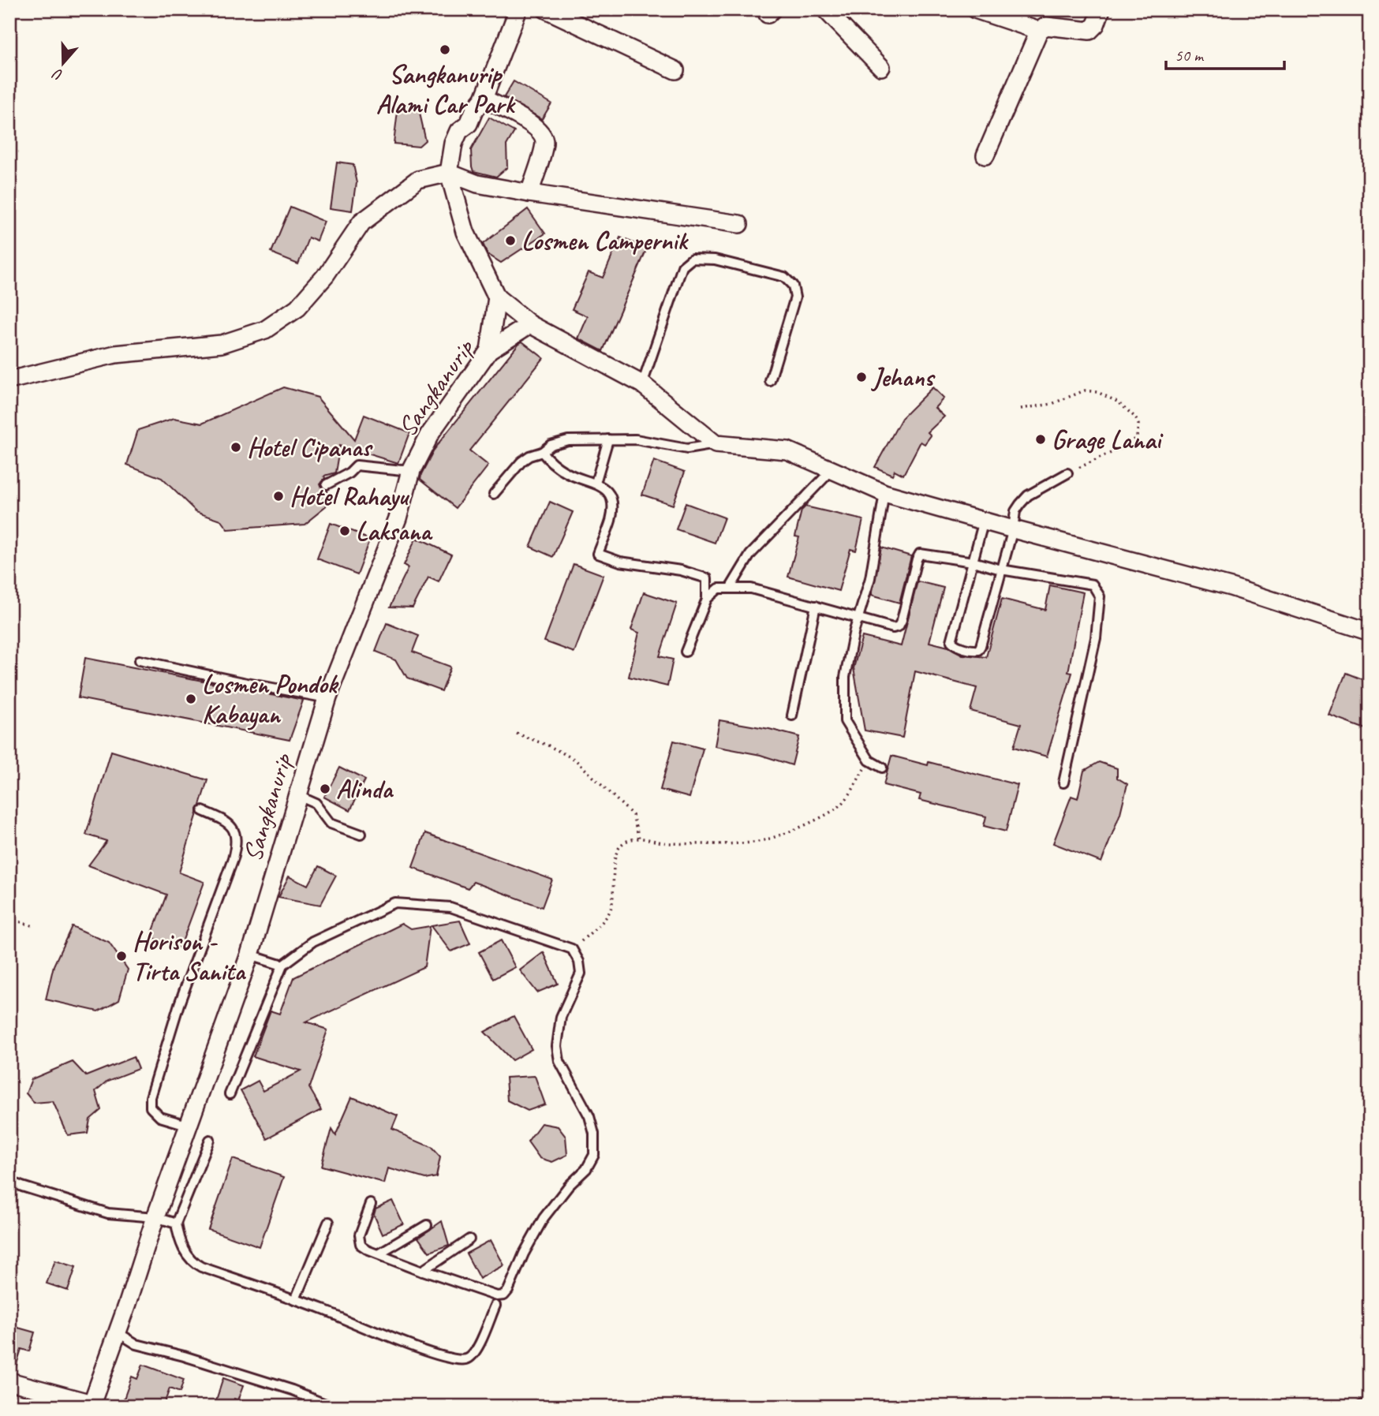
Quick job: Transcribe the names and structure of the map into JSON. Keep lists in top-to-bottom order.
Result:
{
  "streets": {
    "street": ["Sangkanurip"]
  },
  "places": [
    "Sangkanurip Alami Car Park",
    "Losmen Campernik",
    "Jehans",
    "Grage Lanai",
    "Hotel Cipanas",
    "Hotel Rahayu",
    "Laksana",
    "Losmen Pondok Kabayan",
    "Alinda",
    "Horison - Tirta Sanita"
  ],
  "scale_bar": "50 m",
  "north": "bottom"
}
